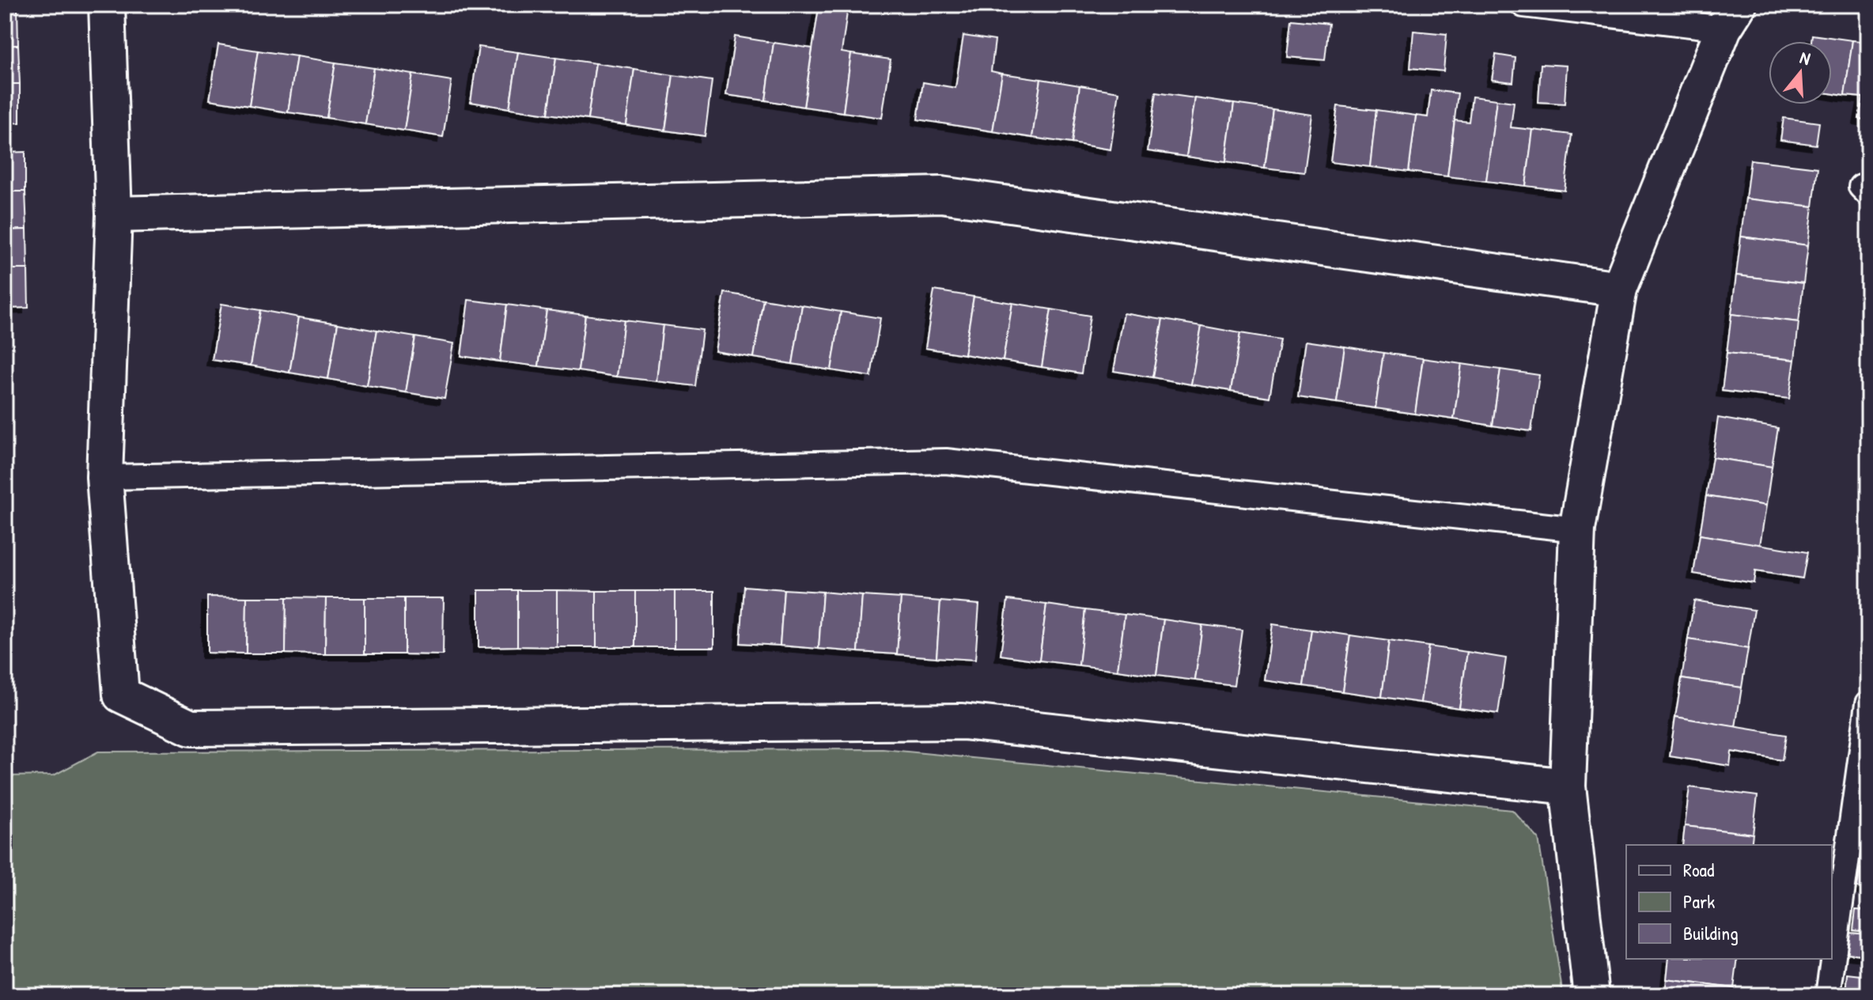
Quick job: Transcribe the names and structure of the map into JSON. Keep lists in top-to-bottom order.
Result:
{
  "legend": ["Road", "Park", "Building"],
  "north": "top"
}
